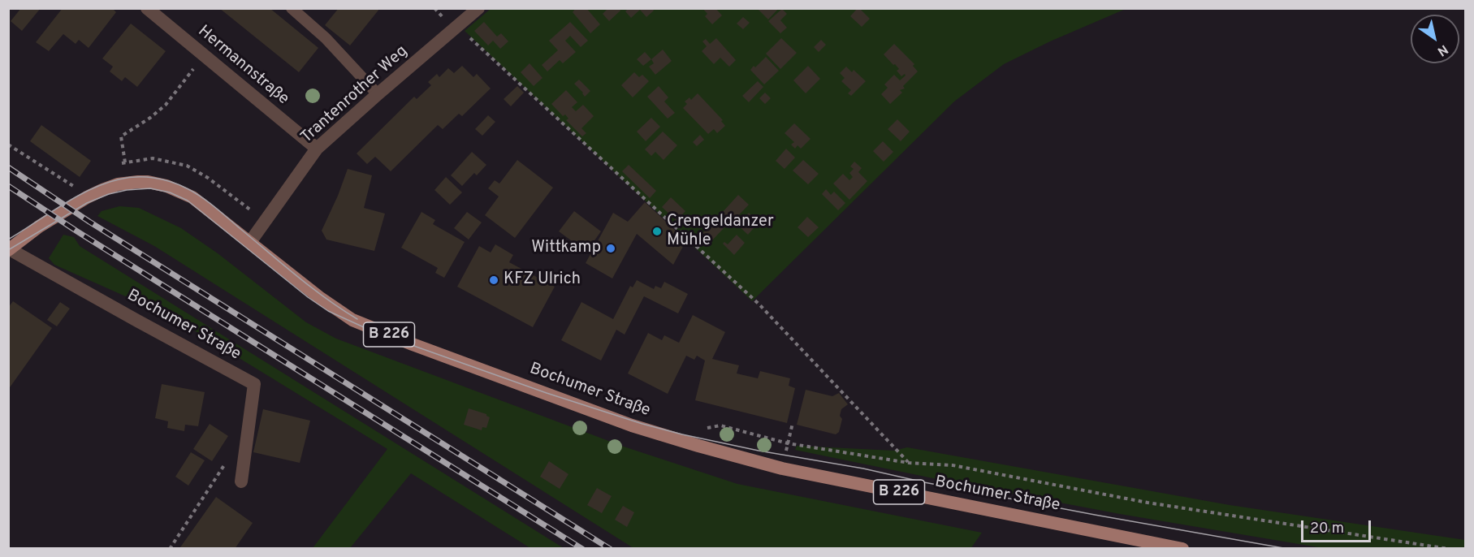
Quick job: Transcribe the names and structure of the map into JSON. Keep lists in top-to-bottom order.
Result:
{
  "streets": {
    "main road": ["Bochumer Straße", "B 226"],
    "street": ["Hermannstraße", "Trantenrother Weg"]
  },
  "crossings": [
    ["Hermannstraße", "Trantenrother Weg"],
    ["Trantenrother Weg", "Bochumer Straße"]
  ],
  "places": ["Crengeldanzer Mühle", "Wittkamp", "KFZ Ulrich"],
  "scale_bar": "20 m",
  "north": "bottom right"
}
